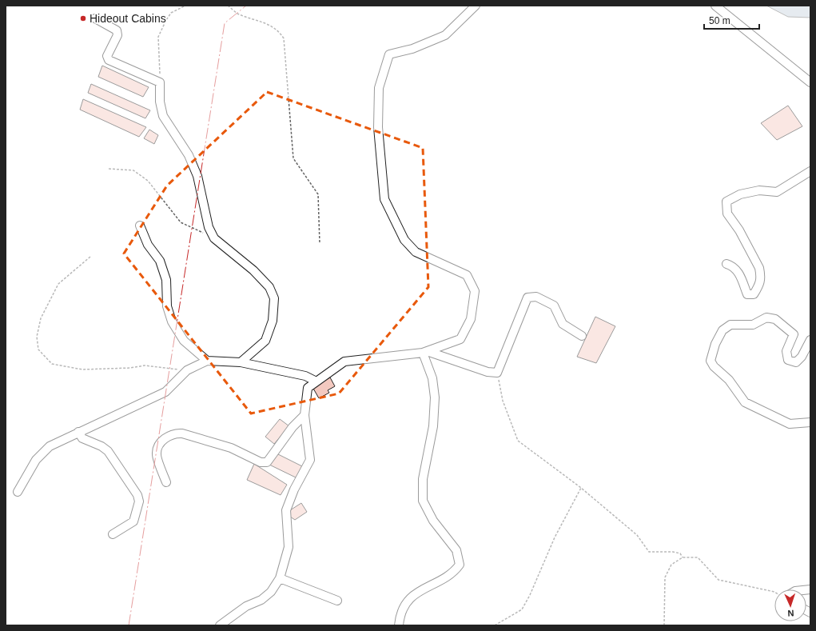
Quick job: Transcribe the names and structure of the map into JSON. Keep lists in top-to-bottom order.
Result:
{
  "places": ["Hideout Cabins"],
  "scale_bar": "50 m",
  "north": "bottom"
}
